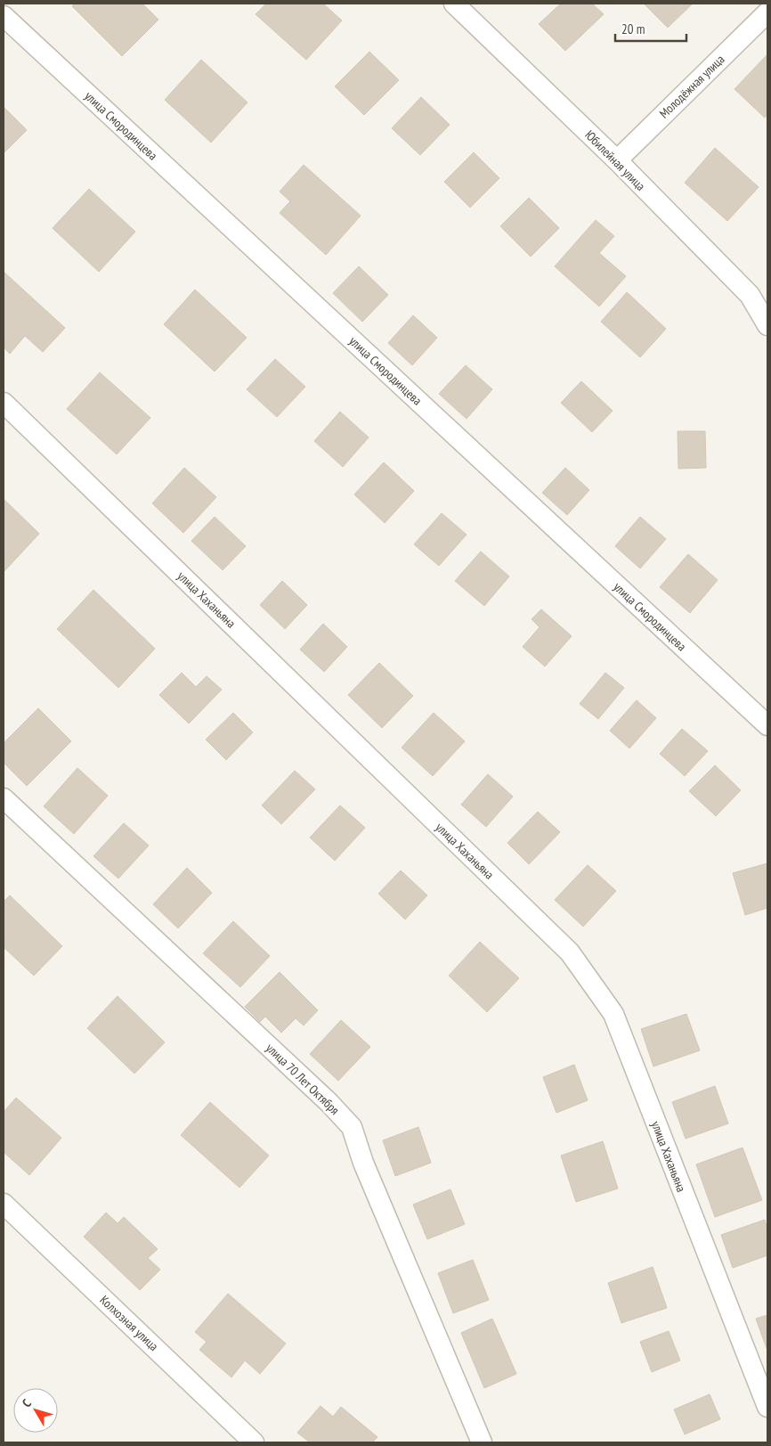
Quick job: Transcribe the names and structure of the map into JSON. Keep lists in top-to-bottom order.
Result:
{
  "streets": {
    "street": [
      "Молодёжная улица",
      "улица Смородинцева",
      "Юбилейная улица",
      "улица Хаханьяна",
      "улица 70 Лет Октября",
      "Колхозная улица"
    ]
  },
  "crossings": [
    ["Молодёжная улица", "Юбилейная улица"]
  ],
  "scale_bar": "20 m",
  "north": "top left"
}
